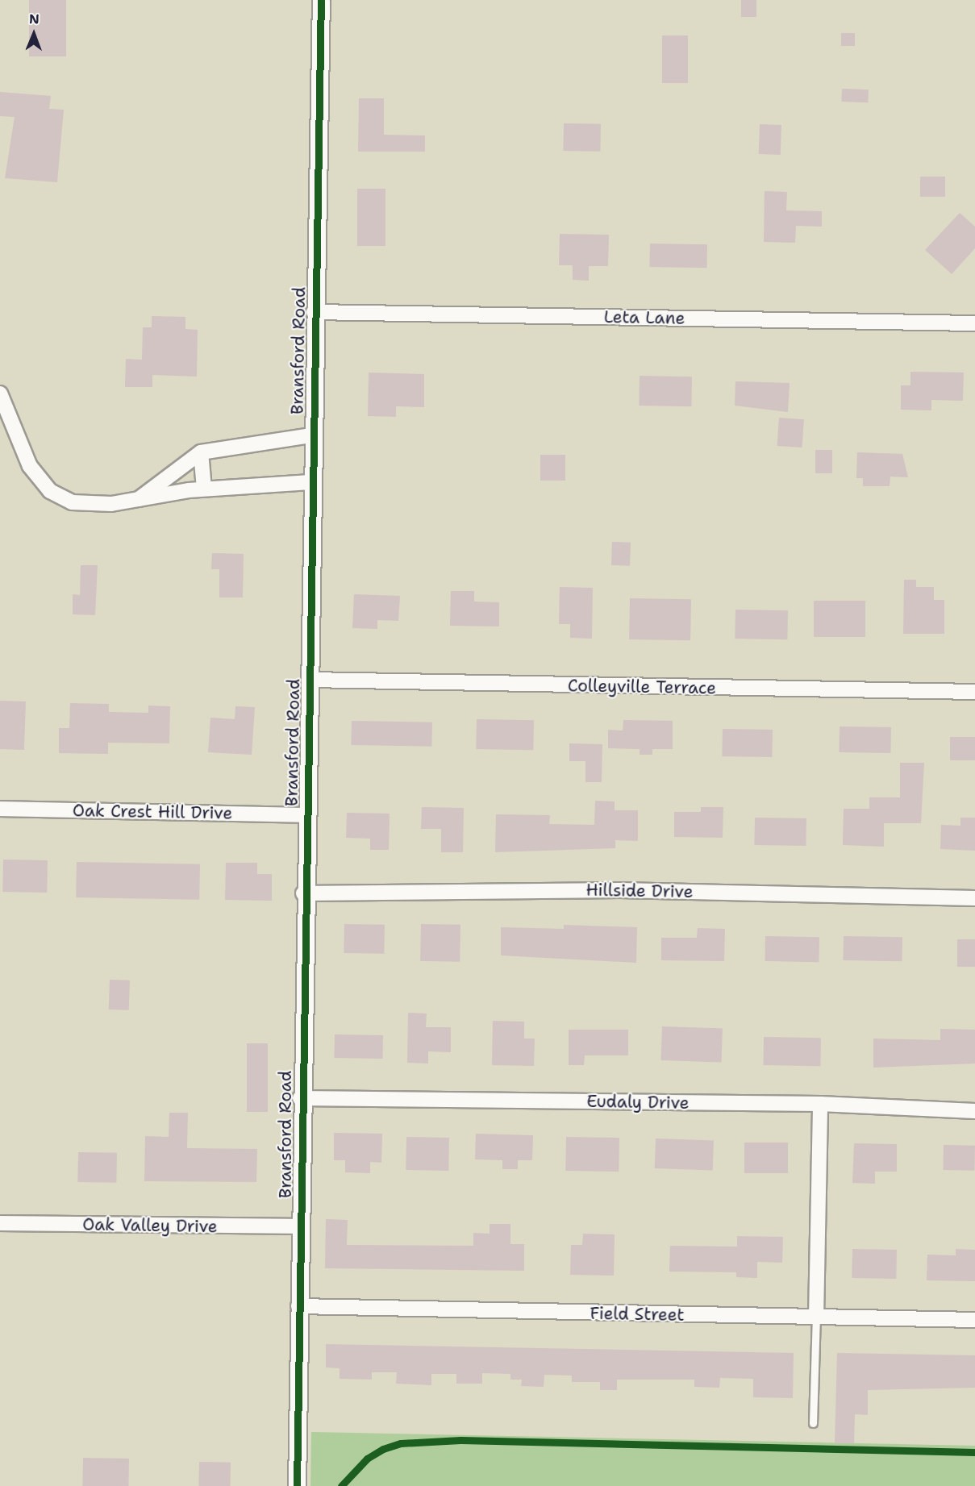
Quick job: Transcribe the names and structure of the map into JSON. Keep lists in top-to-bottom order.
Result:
{
  "streets": {
    "street": [
      "Leta Lane",
      "Bransford Road",
      "Colleyville Terrace",
      "Oak Crest Hill Drive",
      "Hillside Drive",
      "Eudaly Drive",
      "Oak Valley Drive",
      "Field Street"
    ]
  },
  "crossings": [
    ["Leta Lane", "Bransford Road"],
    ["Bransford Road", "Colleyville Terrace"],
    ["Bransford Road", "Oak Crest Hill Drive"],
    ["Bransford Road", "Hillside Drive"],
    ["Bransford Road", "Eudaly Drive"],
    ["Bransford Road", "Oak Valley Drive"],
    ["Bransford Road", "Field Street"]
  ],
  "north": "top"
}
